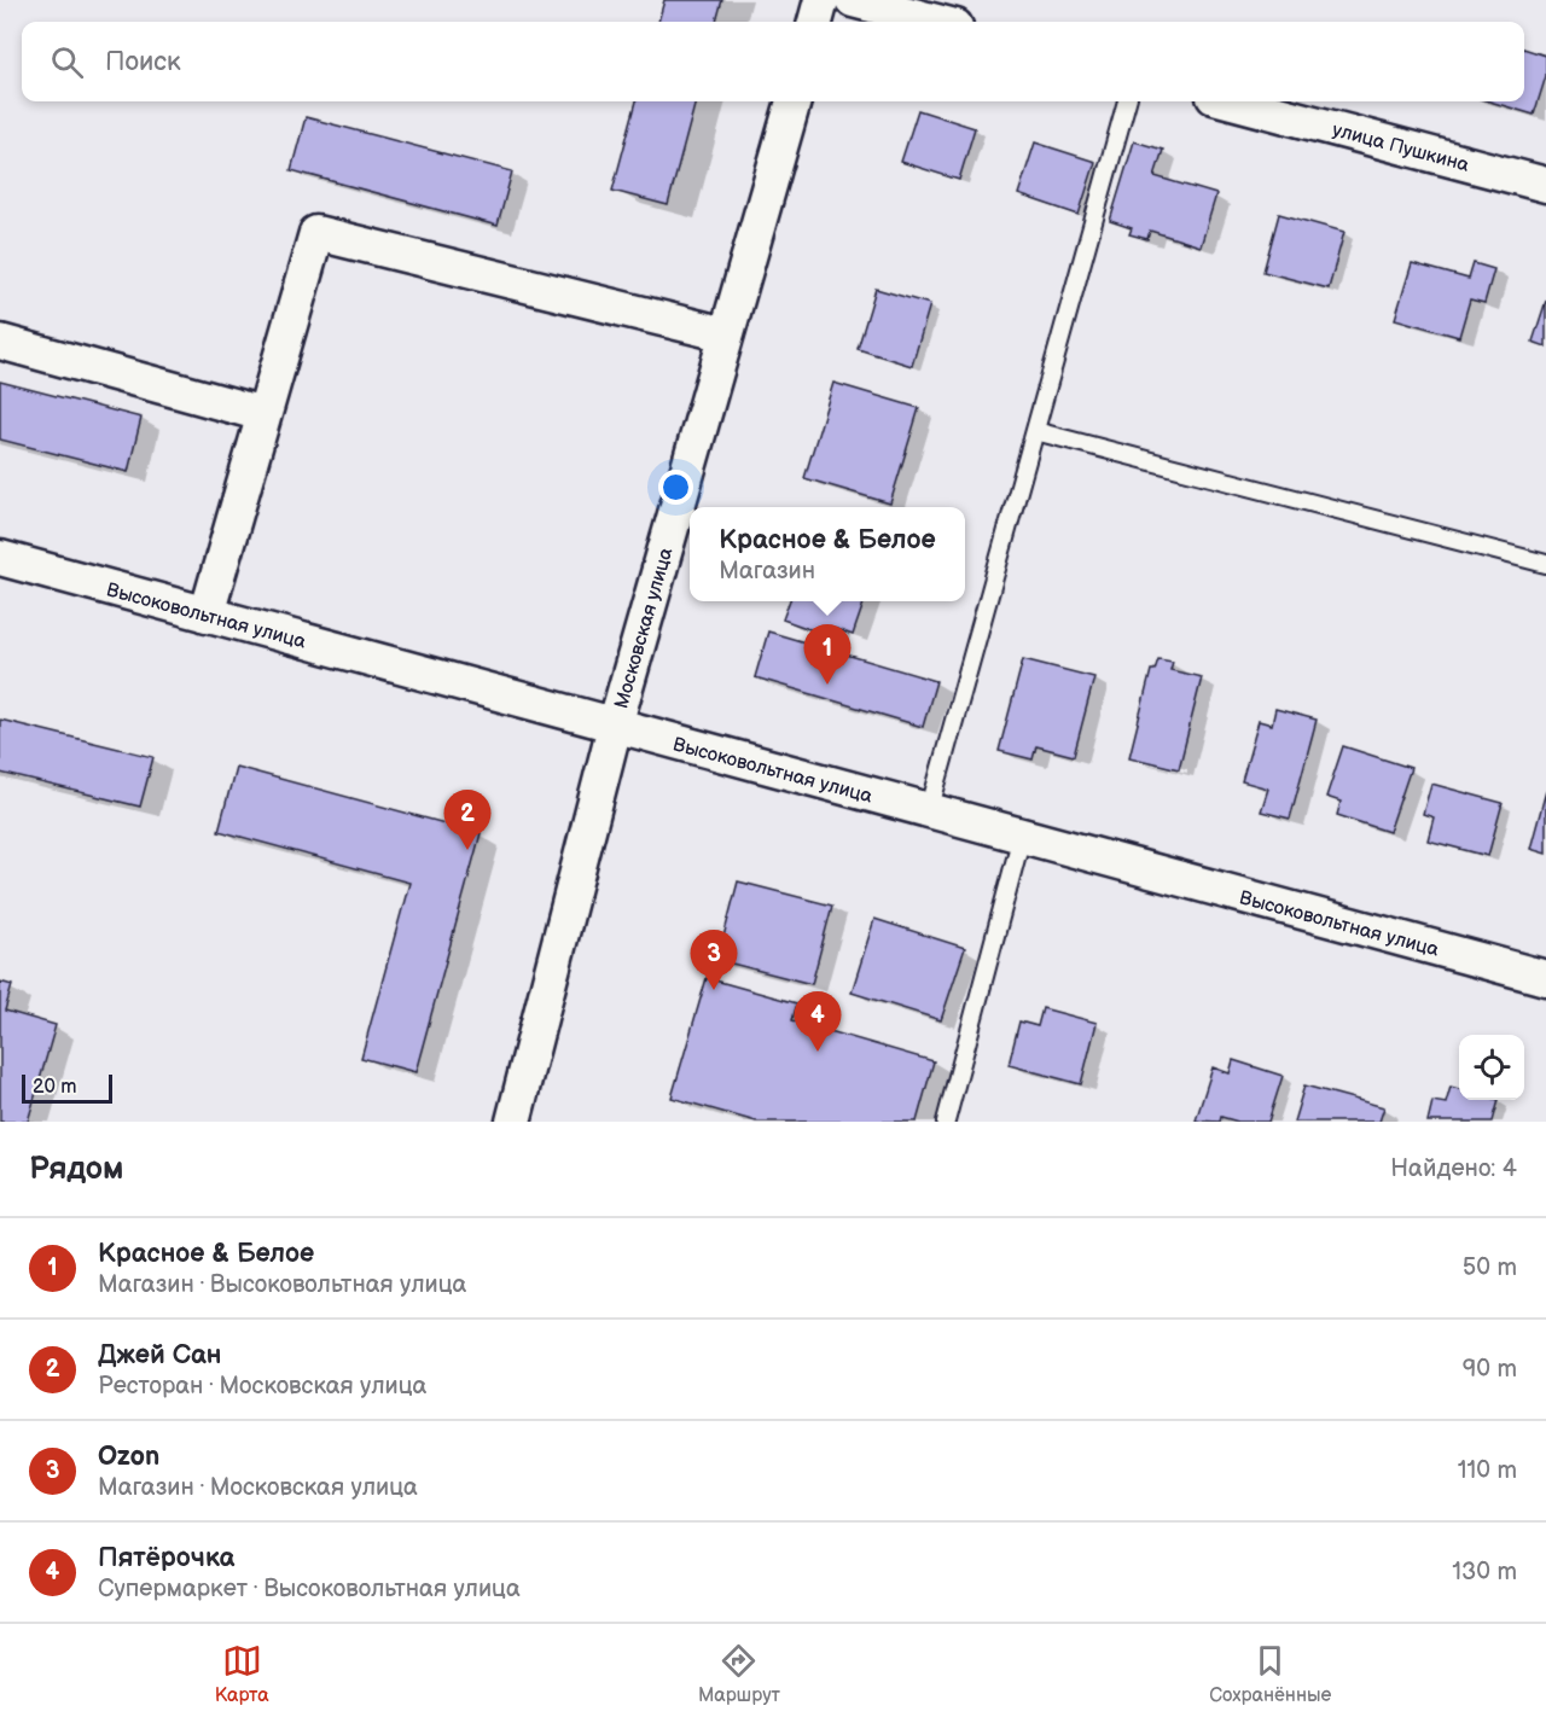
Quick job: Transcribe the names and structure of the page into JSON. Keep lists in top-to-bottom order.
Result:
{
  "streets": {
    "street": ["улица Пушкина", "Высоковольтная улица", "Московская улица"]
  },
  "crossings": [
    ["Высоковольтная улица", "Московская улица"]
  ],
  "scale_bar": "20 m",
  "page": {
    "search": "Поиск",
    "popup": ["Красное & Белое", "Магазин"],
    "pins": [
      "1",
      "2",
      "3",
      "4"
    ],
    "scale": "20 m",
    "heading": ["Рядом", "Найдено: 4"],
    "list": [
      {
        "mark": "1",
        "name": "Красное & Белое",
        "note": "Магазин · Высоковольтная улица",
        "value": "50 m"
      },
      {
        "mark": "2",
        "name": "Джей Сан",
        "note": "Ресторан · Московская улица",
        "value": "90 m"
      },
      {
        "mark": "3",
        "name": "Ozon",
        "note": "Магазин · Московская улица",
        "value": "110 m"
      },
      {
        "mark": "4",
        "name": "Пятёрочка",
        "note": "Супермаркет · Высоковольтная улица",
        "value": "130 m"
      }
    ],
    "nav": ["Карта", "Маршрут", "Сохранённые"]
  }
}
